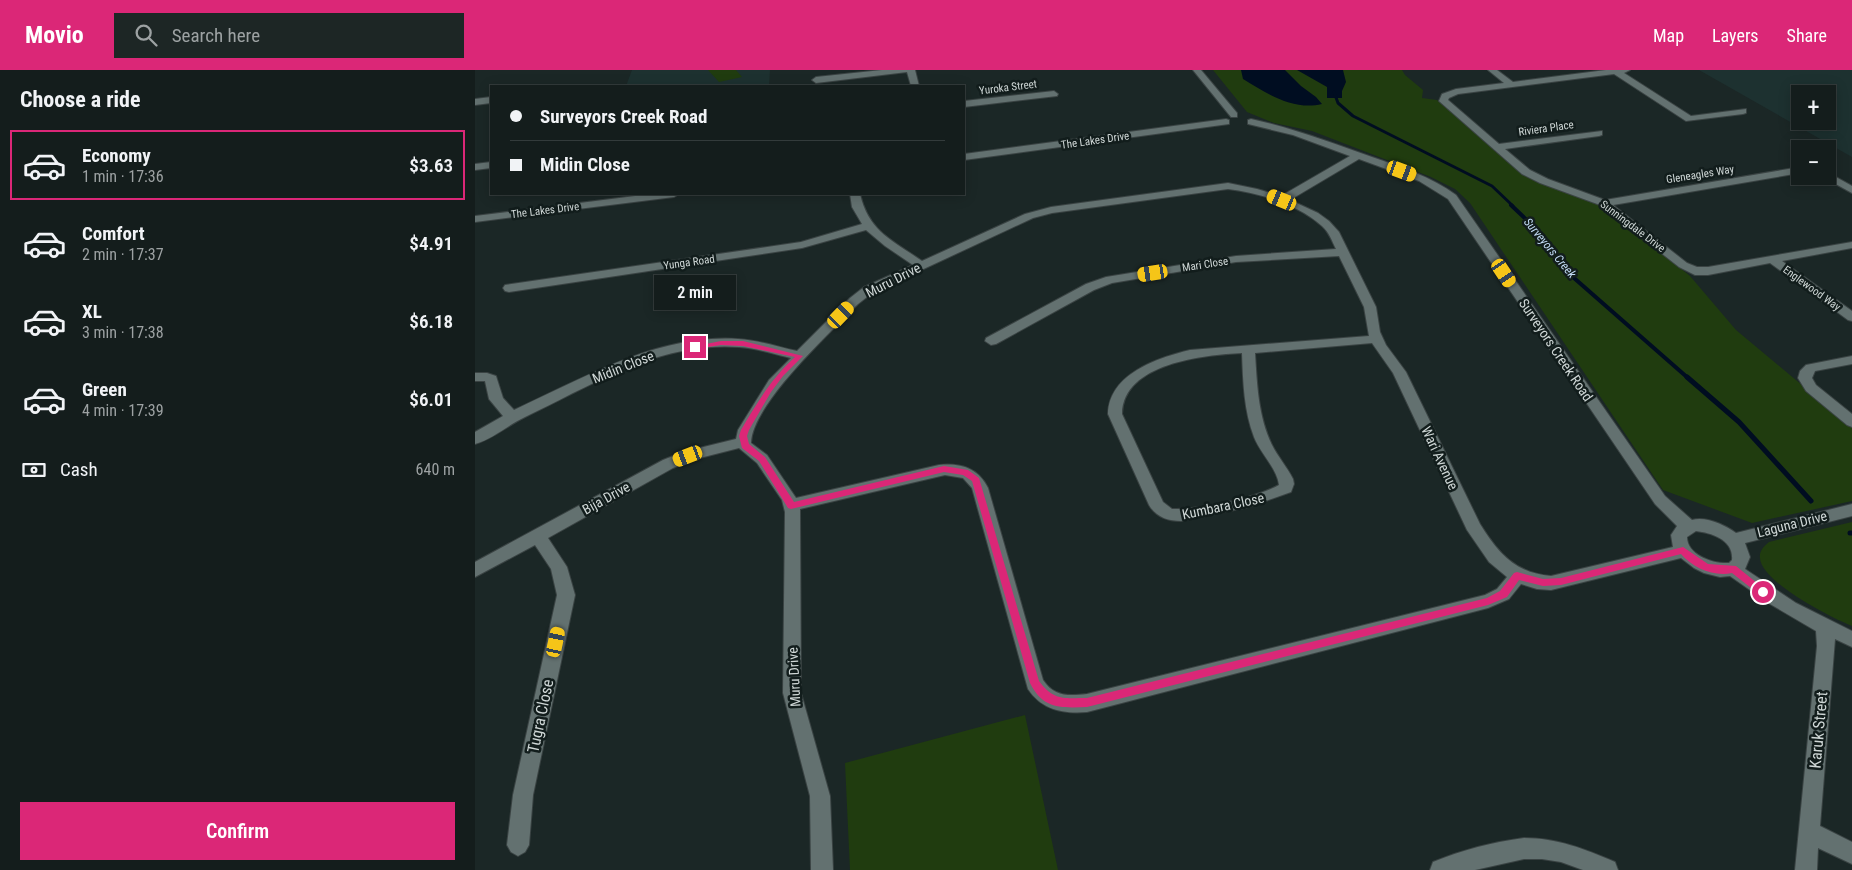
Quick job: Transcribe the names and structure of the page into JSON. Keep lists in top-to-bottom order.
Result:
{
  "streets": {
    "street": [
      "Yuroka Street",
      "Riviera Place",
      "The Lakes Drive",
      "Gleneagles Way",
      "Sunningdale Drive",
      "Yunga Road",
      "Mari Close",
      "Muru Drive",
      "Englewood Way",
      "Surveyors Creek Road",
      "Midin Close",
      "Wari Avenue",
      "Bija Drive",
      "Kumbara Close",
      "Laguna Drive",
      "Tugra Close",
      "Karuk Street"
    ]
  },
  "crossings": [
    ["Riviera Place", "Sunningdale Drive"],
    ["The Lakes Drive", "Surveyors Creek Road"],
    ["Gleneagles Way", "Sunningdale Drive"],
    ["Sunningdale Drive", "Englewood Way"],
    ["Mari Close", "Wari Avenue"],
    ["Muru Drive", "Midin Close"],
    ["Muru Drive", "Wari Avenue"],
    ["Muru Drive", "Bija Drive"],
    ["Surveyors Creek Road", "Wari Avenue"],
    ["Surveyors Creek Road", "Laguna Drive"],
    ["Wari Avenue", "Kumbara Close"],
    ["Wari Avenue", "Laguna Drive"],
    ["Bija Drive", "Tugra Close"]
  ],
  "water": ["Surveyors Creek"],
  "page": {
    "header": "Movio",
    "search": "Search here",
    "nav": ["Map", "Layers", "Share"],
    "heading": "Choose a ride",
    "map_buttons": ["+", "−"],
    "banner": ["Surveyors Creek Road", "Midin Close"],
    "list": [
      {
        "name": "Economy",
        "note": "1 min · 17:36",
        "value": "$3.63"
      },
      {
        "name": "Comfort",
        "note": "2 min · 17:37",
        "value": "$4.91"
      },
      {
        "name": "XL",
        "note": "3 min · 17:38",
        "value": "$6.18"
      },
      {
        "name": "Green",
        "note": "4 min · 17:39",
        "value": "$6.01"
      }
    ],
    "bubble": "2 min",
    "pay": ["Cash", "640 m"],
    "buttons": "Confirm"
  }
}
